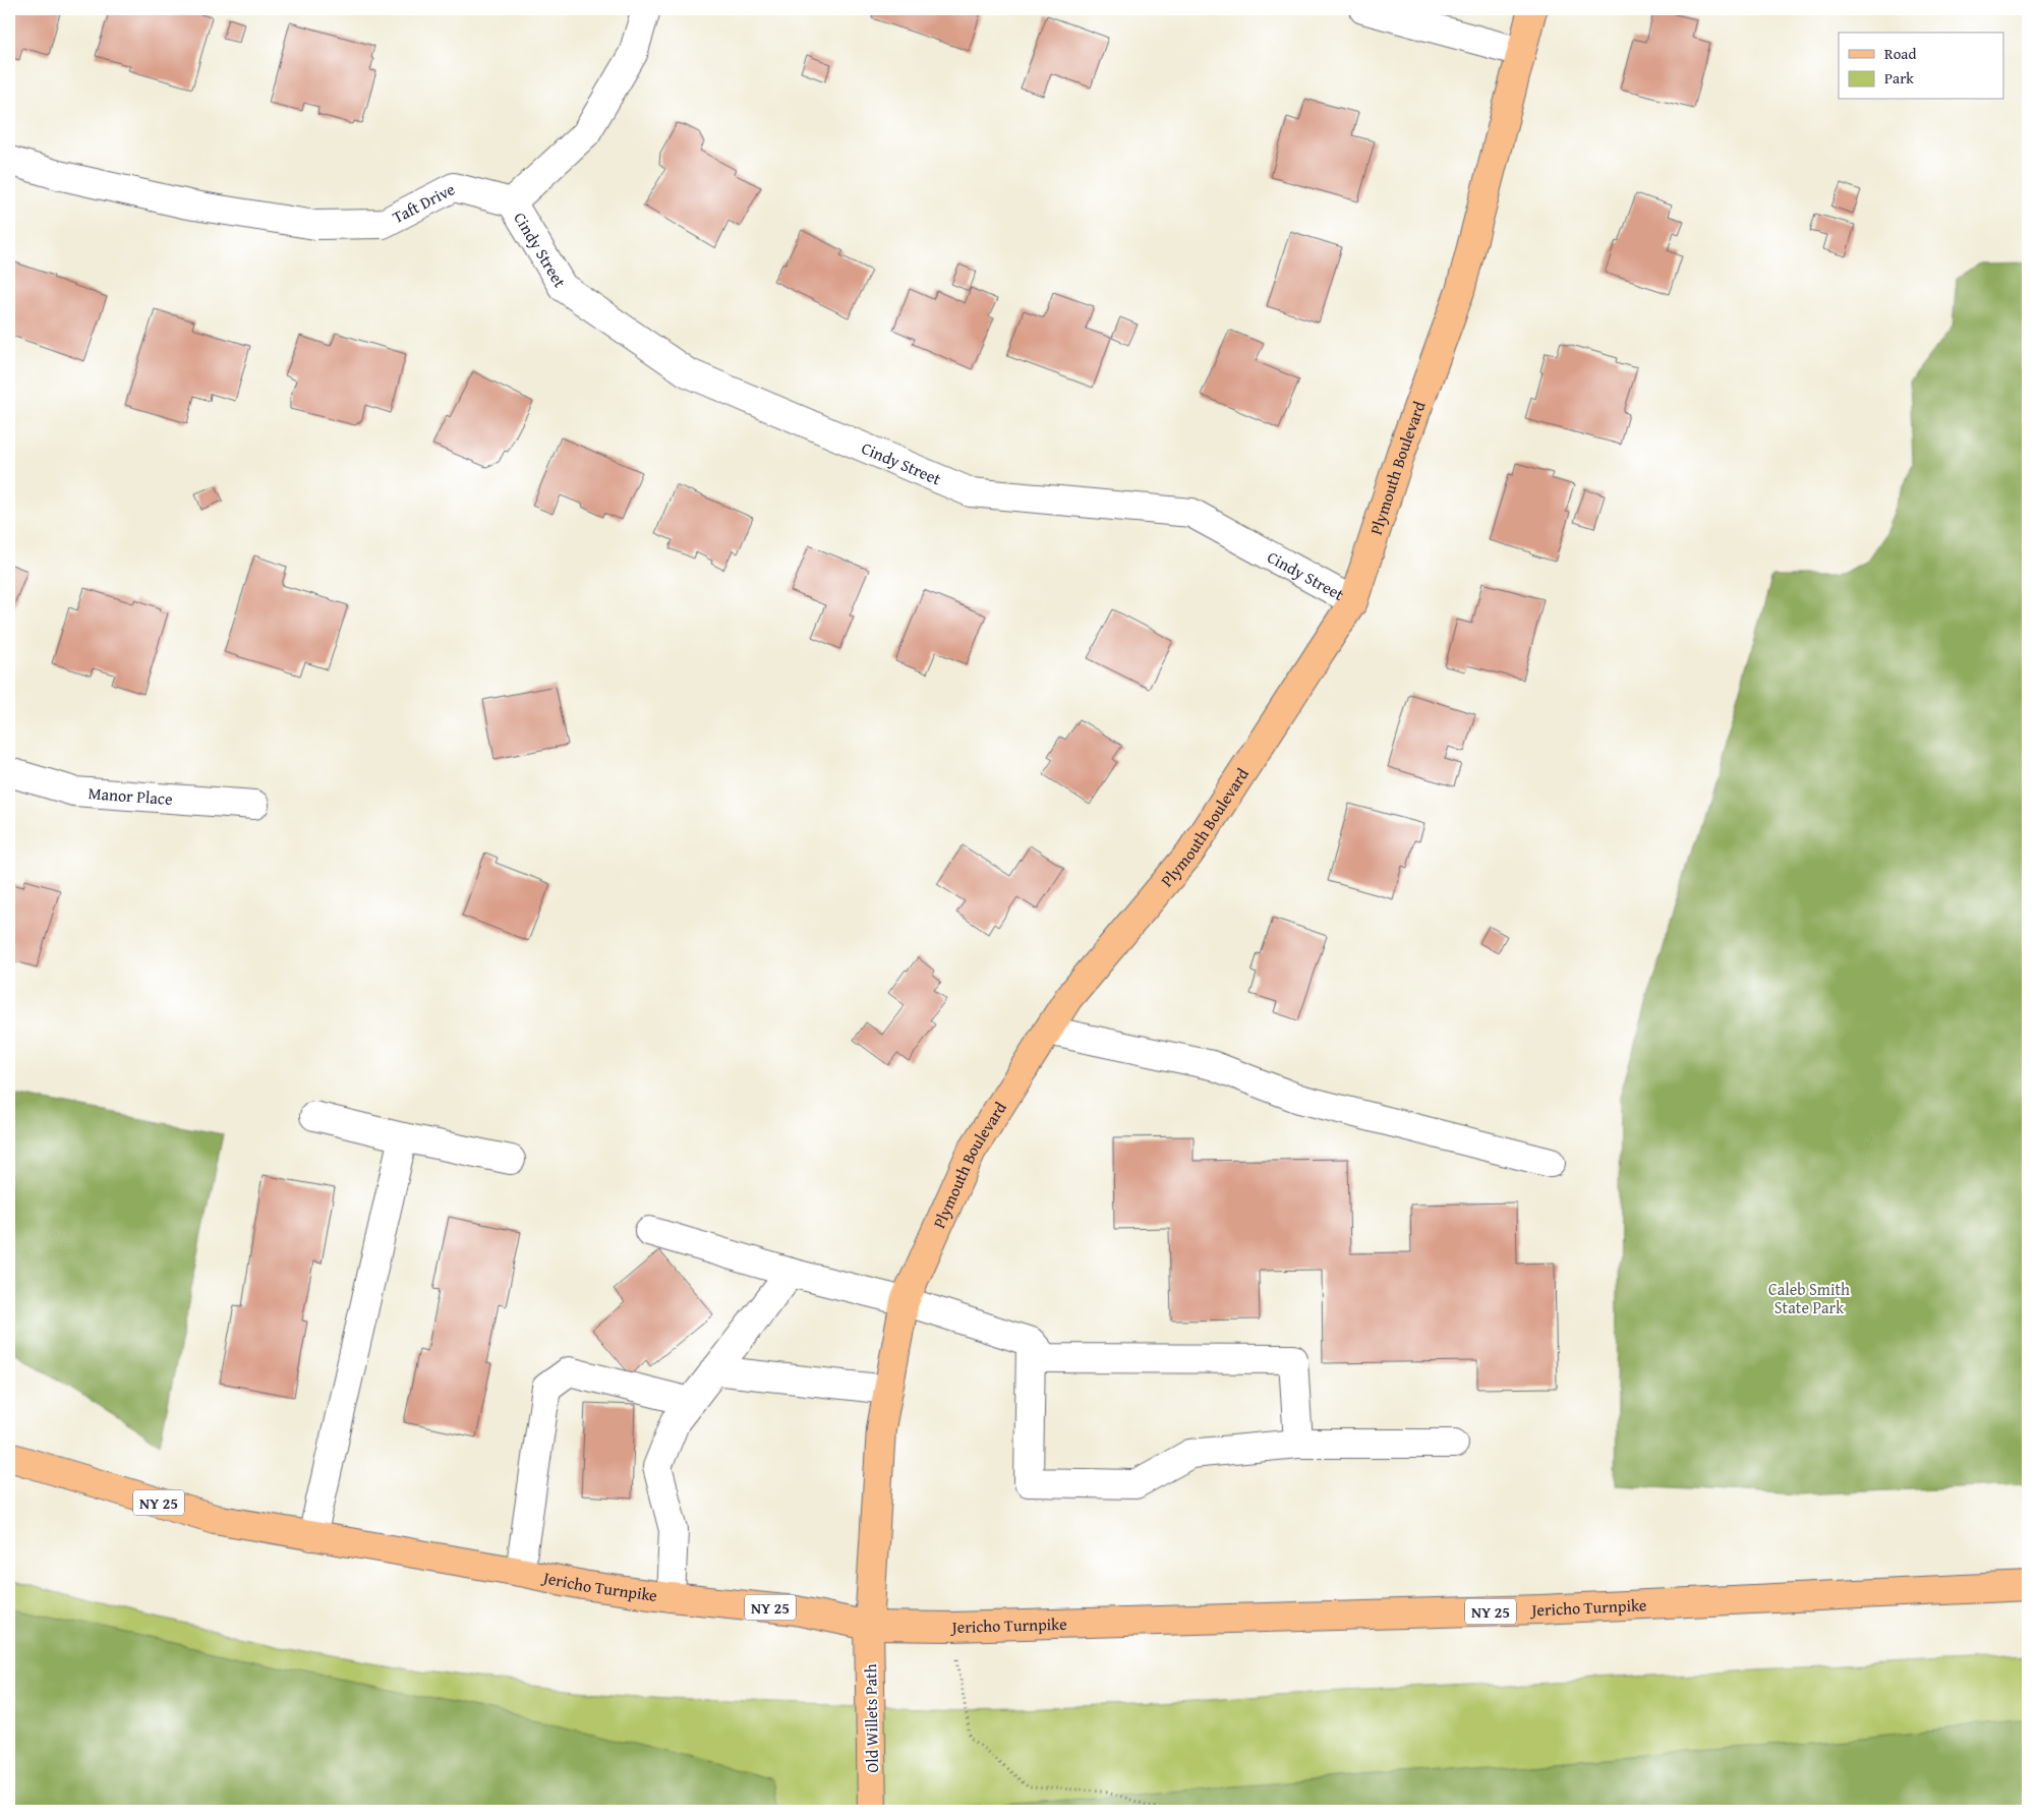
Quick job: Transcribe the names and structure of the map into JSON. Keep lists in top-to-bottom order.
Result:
{
  "streets": {
    "main road": [
      "Plymouth Boulevard",
      "NY 25",
      "Jericho Turnpike",
      "Old Willets Path"
    ],
    "street": ["Taft Drive", "Cindy Street", "Manor Place"]
  },
  "crossings": [
    ["Taft Drive", "Cindy Street"],
    ["Cindy Street", "Plymouth Boulevard"],
    ["Plymouth Boulevard", "Jericho Turnpike"],
    ["Plymouth Boulevard", "Old Willets Path"],
    ["Jericho Turnpike", "Old Willets Path"]
  ],
  "parks": ["Caleb Smith State Park"],
  "legend": ["Road", "Park"]
}
